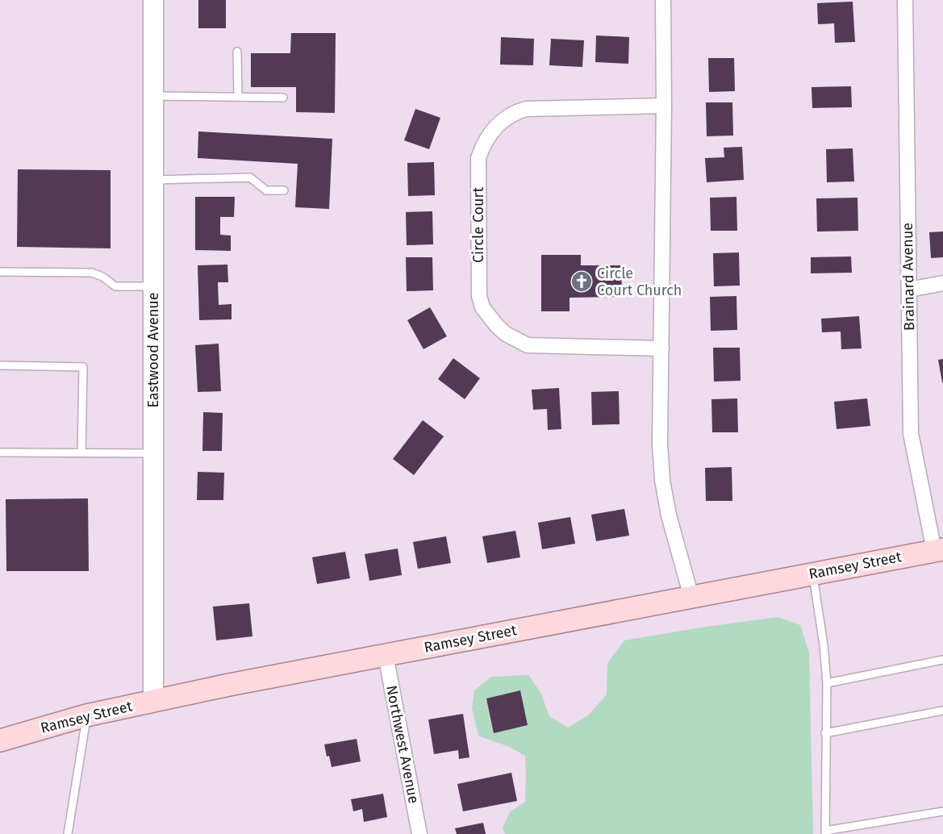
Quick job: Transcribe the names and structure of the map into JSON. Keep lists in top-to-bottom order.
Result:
{
  "streets": {
    "main road": ["Ramsey Street"],
    "street": [
      "Circle Court",
      "Brainard Avenue",
      "Eastwood Avenue",
      "Northwest Avenue"
    ]
  },
  "crossings": [
    ["Brainard Avenue", "Ramsey Street"],
    ["Eastwood Avenue", "Ramsey Street"],
    ["Ramsey Street", "Northwest Avenue"]
  ],
  "places": {
    "church": ["Circle Court Church"]
  }
}
